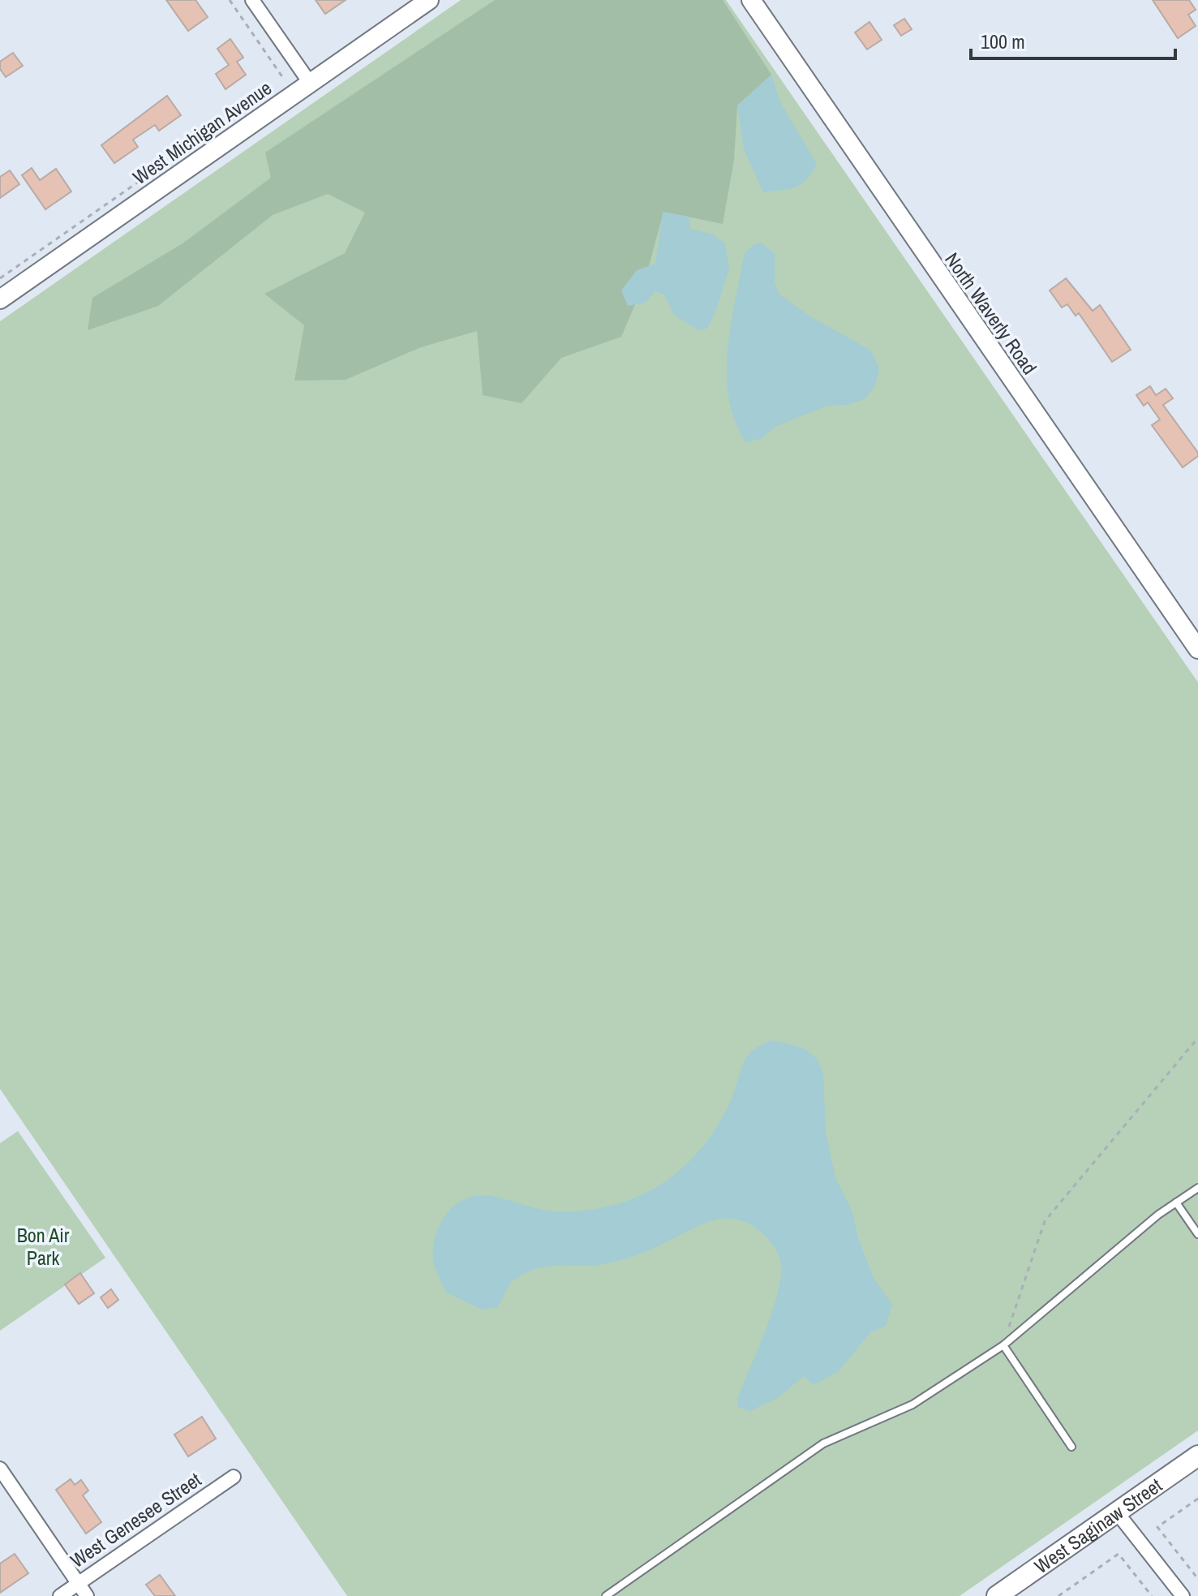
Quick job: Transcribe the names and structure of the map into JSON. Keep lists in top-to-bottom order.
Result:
{
  "streets": {
    "main road": ["West Michigan Avenue", "North Waverly Road", "West Saginaw Street"],
    "street": ["West Genesee Street"]
  },
  "parks": ["Bon Air Park"],
  "scale_bar": "100 m"
}
